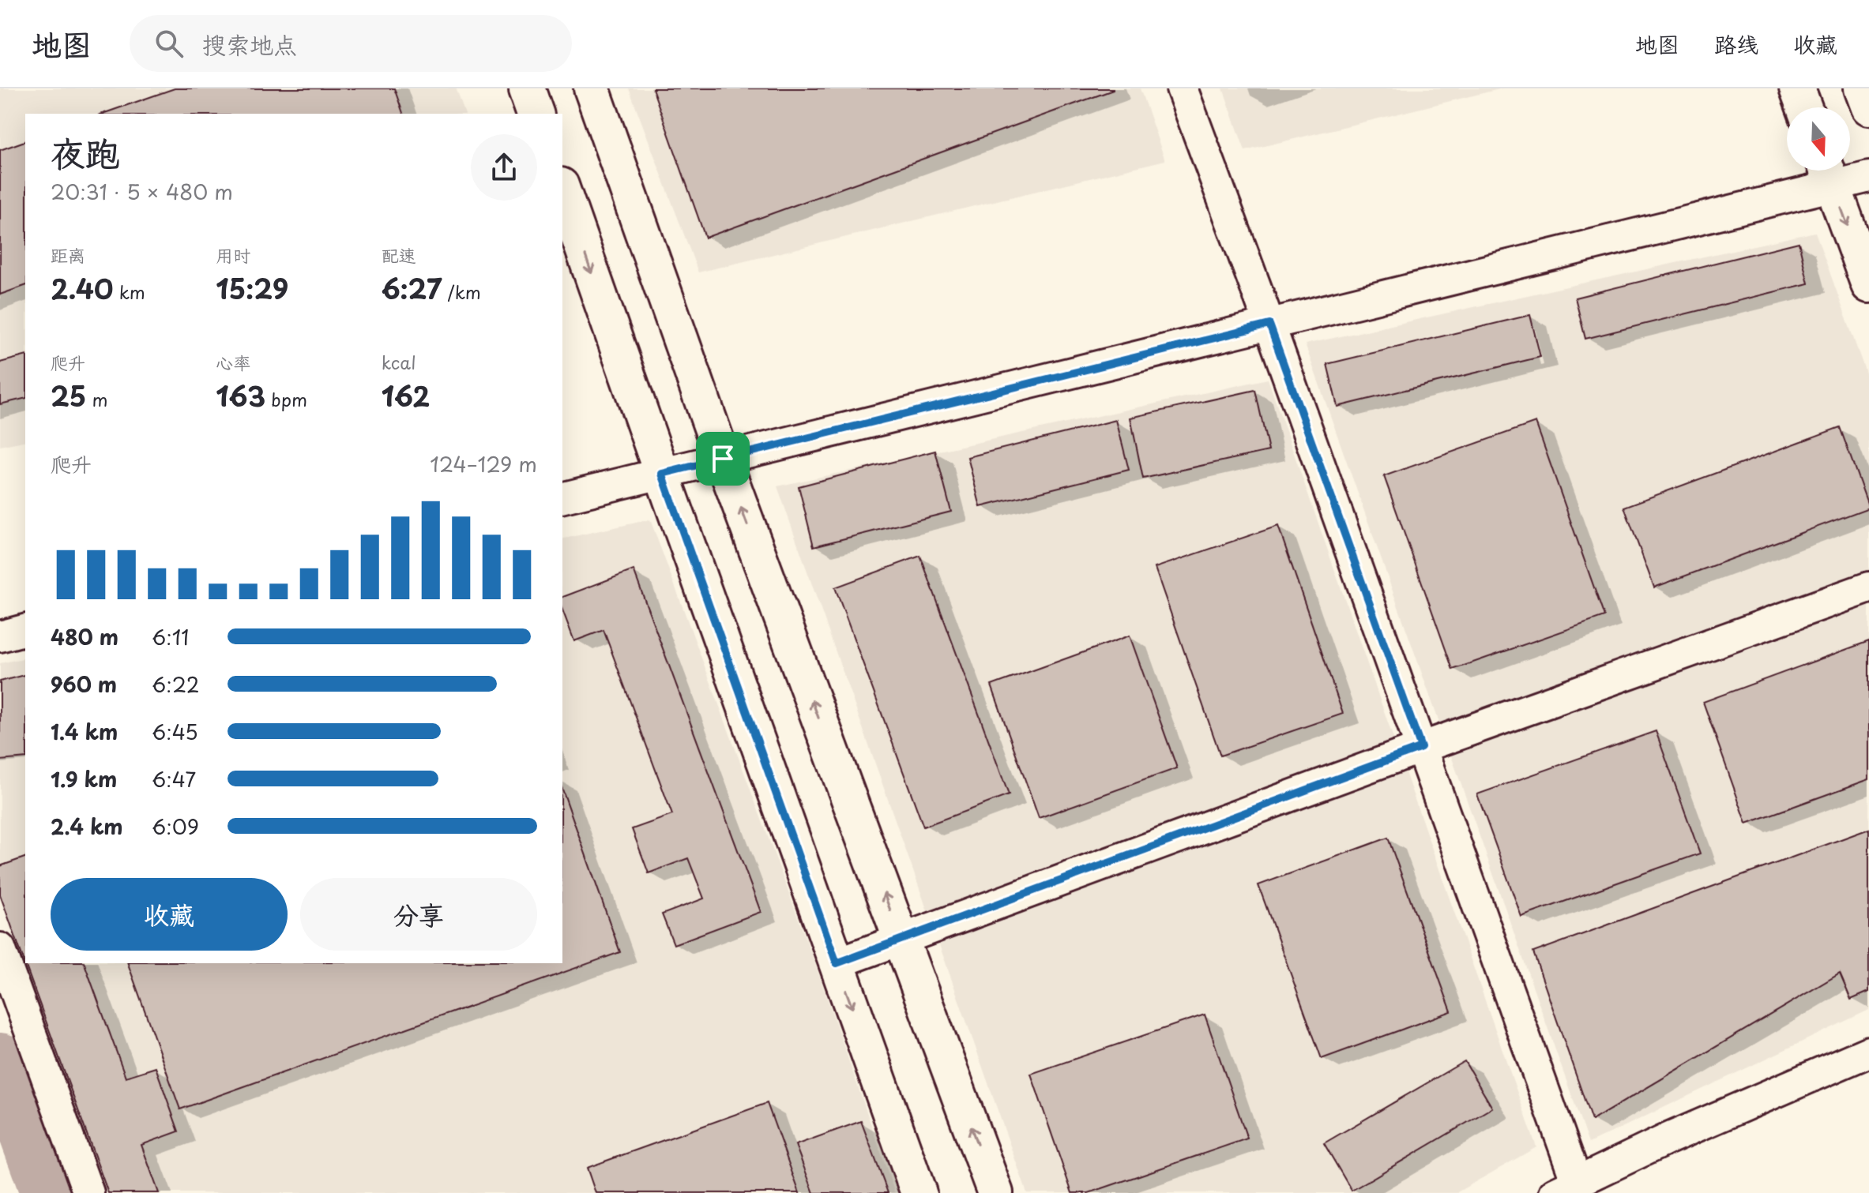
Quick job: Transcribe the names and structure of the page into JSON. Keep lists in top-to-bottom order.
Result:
{
  "north": "bottom",
  "page": {
    "header": "地图",
    "search": "搜索地点",
    "nav": ["地图", "路线", "收藏"],
    "heading": ["夜跑", "20:31 · 5 × 480 m"],
    "stats": [
      ["距离", "2.40 km"],
      ["用时", "15:29"],
      ["配速", "6:27 /km"],
      ["爬升", "25 m"],
      ["心率", "163 bpm"],
      ["kcal", "162"]
    ],
    "chart": ["爬升", "124–129 m"],
    "list": [
      {
        "name": "480 m",
        "note": "6:11"
      },
      {
        "name": "960 m",
        "note": "6:22"
      },
      {
        "name": "1.4 km",
        "note": "6:45"
      },
      {
        "name": "1.9 km",
        "note": "6:47"
      },
      {
        "name": "2.4 km",
        "note": "6:09"
      }
    ],
    "buttons": ["收藏", "分享"]
  }
}
